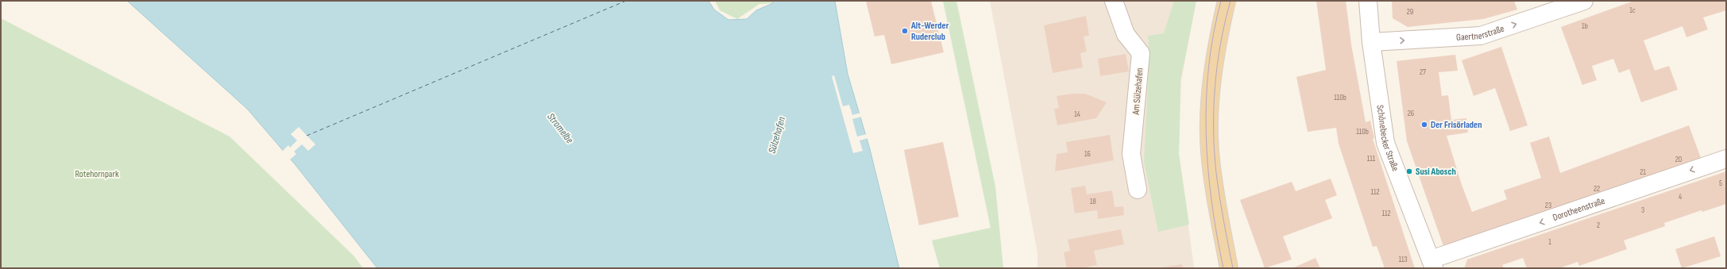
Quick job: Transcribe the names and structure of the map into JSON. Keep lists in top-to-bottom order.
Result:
{
  "streets": {
    "street": [
      "Gaertnerstraße",
      "Am Sülzehafen",
      "Schönebecker Straße",
      "Dorotheenstraße"
    ]
  },
  "crossings": [
    ["Gaertnerstraße", "Schönebecker Straße"],
    ["Schönebecker Straße", "Dorotheenstraße"]
  ],
  "one_way": ["Gaertnerstraße", "Dorotheenstraße"],
  "water": ["Stromelbe", "Sülzehafen"],
  "parks": ["Rotehornpark"],
  "places": ["Alt-Werder Ruderclub", "Der Frisörladen", "Susi Abosch"],
  "house_numbers": [
    "1c",
    "29",
    "1b",
    "27",
    "110b",
    "26",
    "14",
    "110b",
    "16",
    "111",
    "20",
    "21",
    "5",
    "22",
    "112",
    "4",
    "18",
    "23",
    "3",
    "112",
    "2",
    "1",
    "113"
  ]
}
